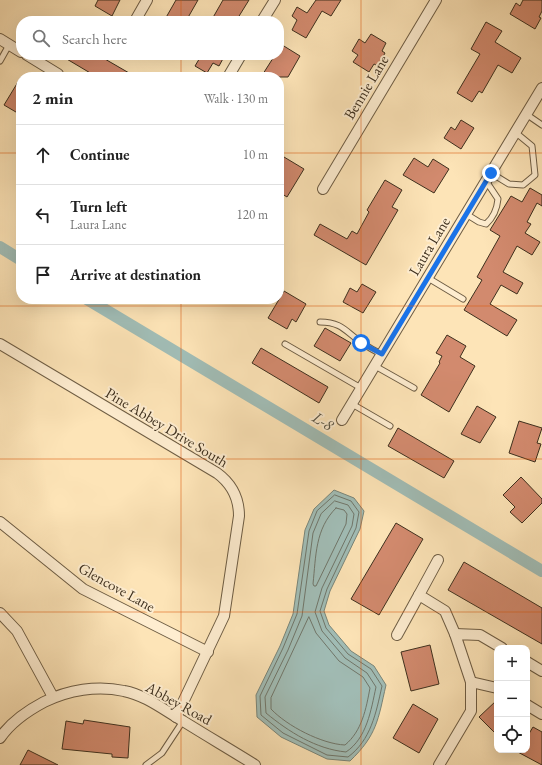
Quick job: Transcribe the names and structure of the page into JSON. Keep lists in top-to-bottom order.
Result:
{
  "streets": {
    "street": [
      "Bennie Lane",
      "Laura Lane",
      "Pine Abbey Drive South",
      "Glencove Lane",
      "Abbey Road"
    ]
  },
  "crossings": [
    ["Pine Abbey Drive South", "Glencove Lane"],
    ["Pine Abbey Drive South", "Abbey Road"]
  ],
  "water": ["L-8"],
  "page": {
    "search": "Search here",
    "heading": ["2 min", "Walk · 130 m"],
    "list": [
      ["Continue", "10 m"],
      ["Turn left", "Laura Lane", "120 m"],
      "Arrive at destination"
    ],
    "map_buttons": ["+", "−"]
  }
}
